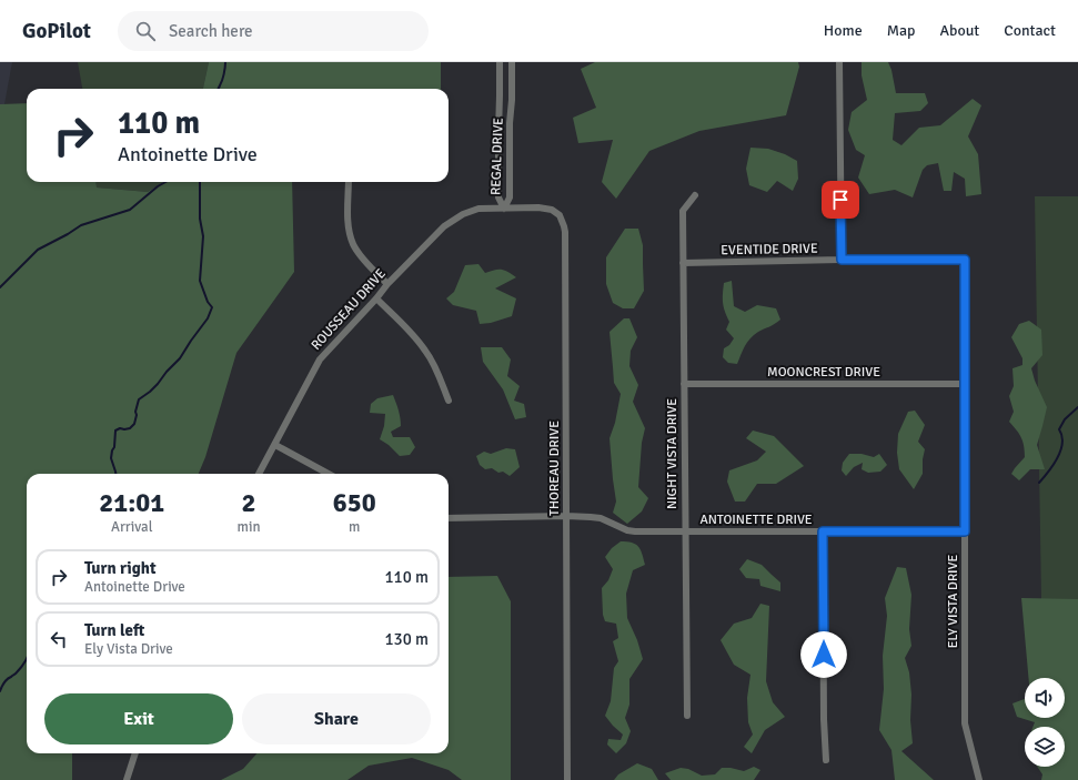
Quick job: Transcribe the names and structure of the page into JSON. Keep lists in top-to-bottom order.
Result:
{
  "streets": {
    "street": [
      "REGAL DRIVE",
      "EVENTIDE DRIVE",
      "ROUSSEAU DRIVE",
      "MOONCREST DRIVE",
      "NIGHT VISTA DRIVE",
      "THOREAU DRIVE",
      "ANTOINETTE DRIVE",
      "ELY VISTA DRIVE"
    ]
  },
  "crossings": [
    ["REGAL DRIVE", "ROUSSEAU DRIVE"],
    ["REGAL DRIVE", "THOREAU DRIVE"],
    ["EVENTIDE DRIVE", "NIGHT VISTA DRIVE"],
    ["EVENTIDE DRIVE", "ELY VISTA DRIVE"],
    ["ROUSSEAU DRIVE", "THOREAU DRIVE"],
    ["MOONCREST DRIVE", "NIGHT VISTA DRIVE"],
    ["MOONCREST DRIVE", "ELY VISTA DRIVE"],
    ["NIGHT VISTA DRIVE", "ANTOINETTE DRIVE"],
    ["THOREAU DRIVE", "ANTOINETTE DRIVE"],
    ["ANTOINETTE DRIVE", "ELY VISTA DRIVE"]
  ],
  "page": {
    "header": "GoPilot",
    "search": "Search here",
    "nav": [
      "Home",
      "Map",
      "About",
      "Contact"
    ],
    "turn": ["110 m", "Antoinette Drive"],
    "eta": [
      "21:01",
      "Arrival",
      "2",
      "min",
      "650",
      "m"
    ],
    "list": [
      {
        "name": "Turn right",
        "note": "Antoinette Drive",
        "value": "110 m"
      },
      {
        "name": "Turn left",
        "note": "Ely Vista Drive",
        "value": "130 m"
      }
    ],
    "buttons": ["Exit", "Share"]
  }
}
